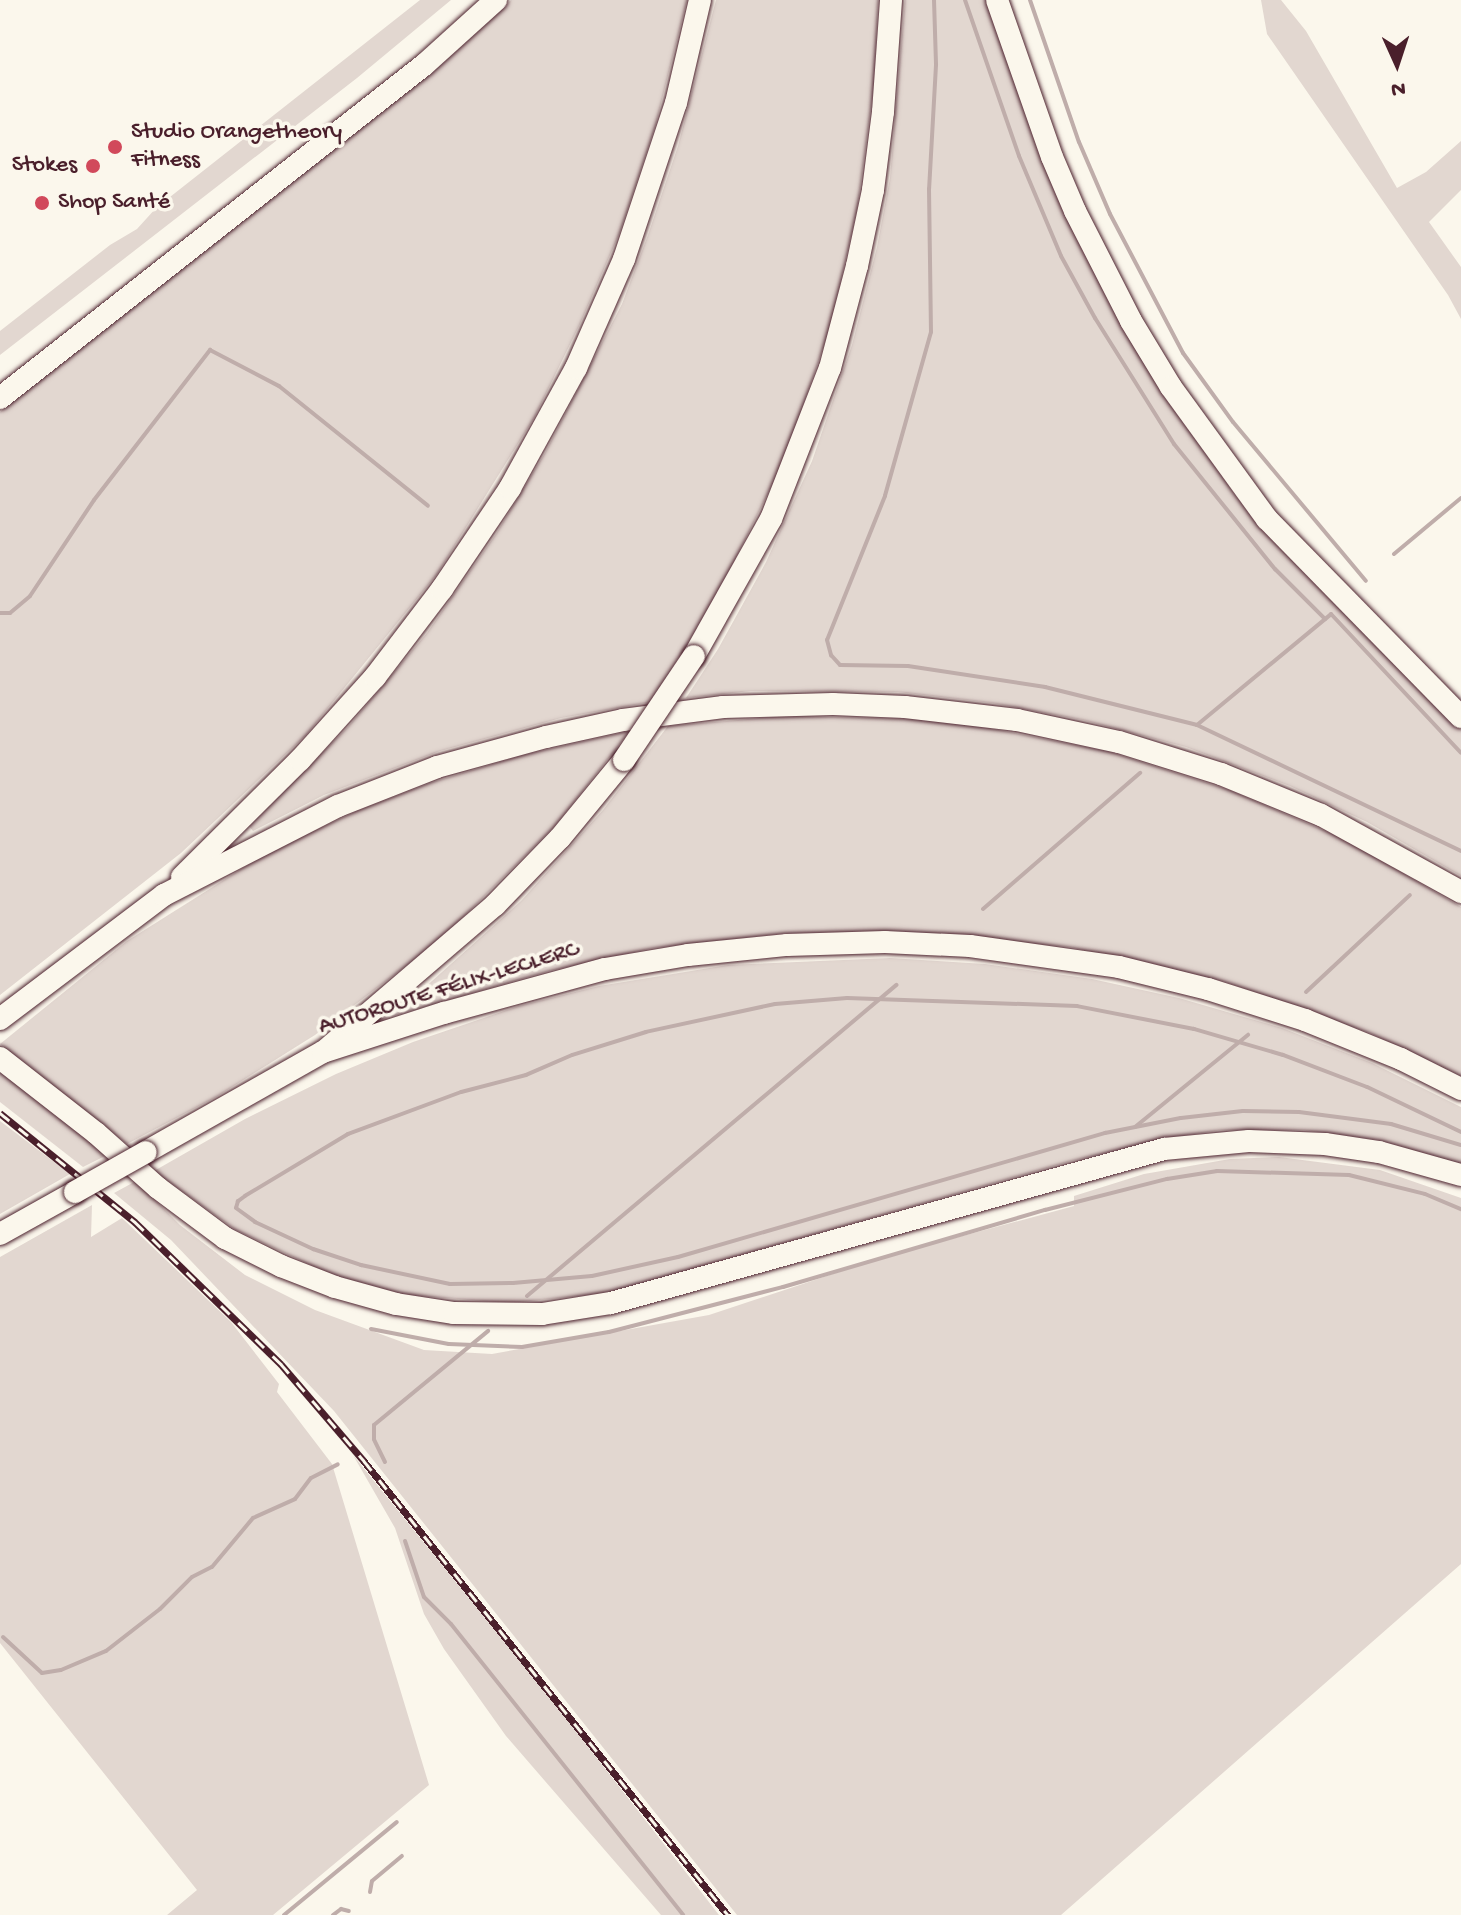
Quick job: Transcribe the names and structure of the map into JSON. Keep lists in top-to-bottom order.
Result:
{
  "streets": {
    "highway": ["AUTOROUTE FÉLIX-LECLERC"]
  },
  "places": ["Studio Orangetheory Fitness", "Stokes", "Shop Santé"],
  "north": "bottom"
}
